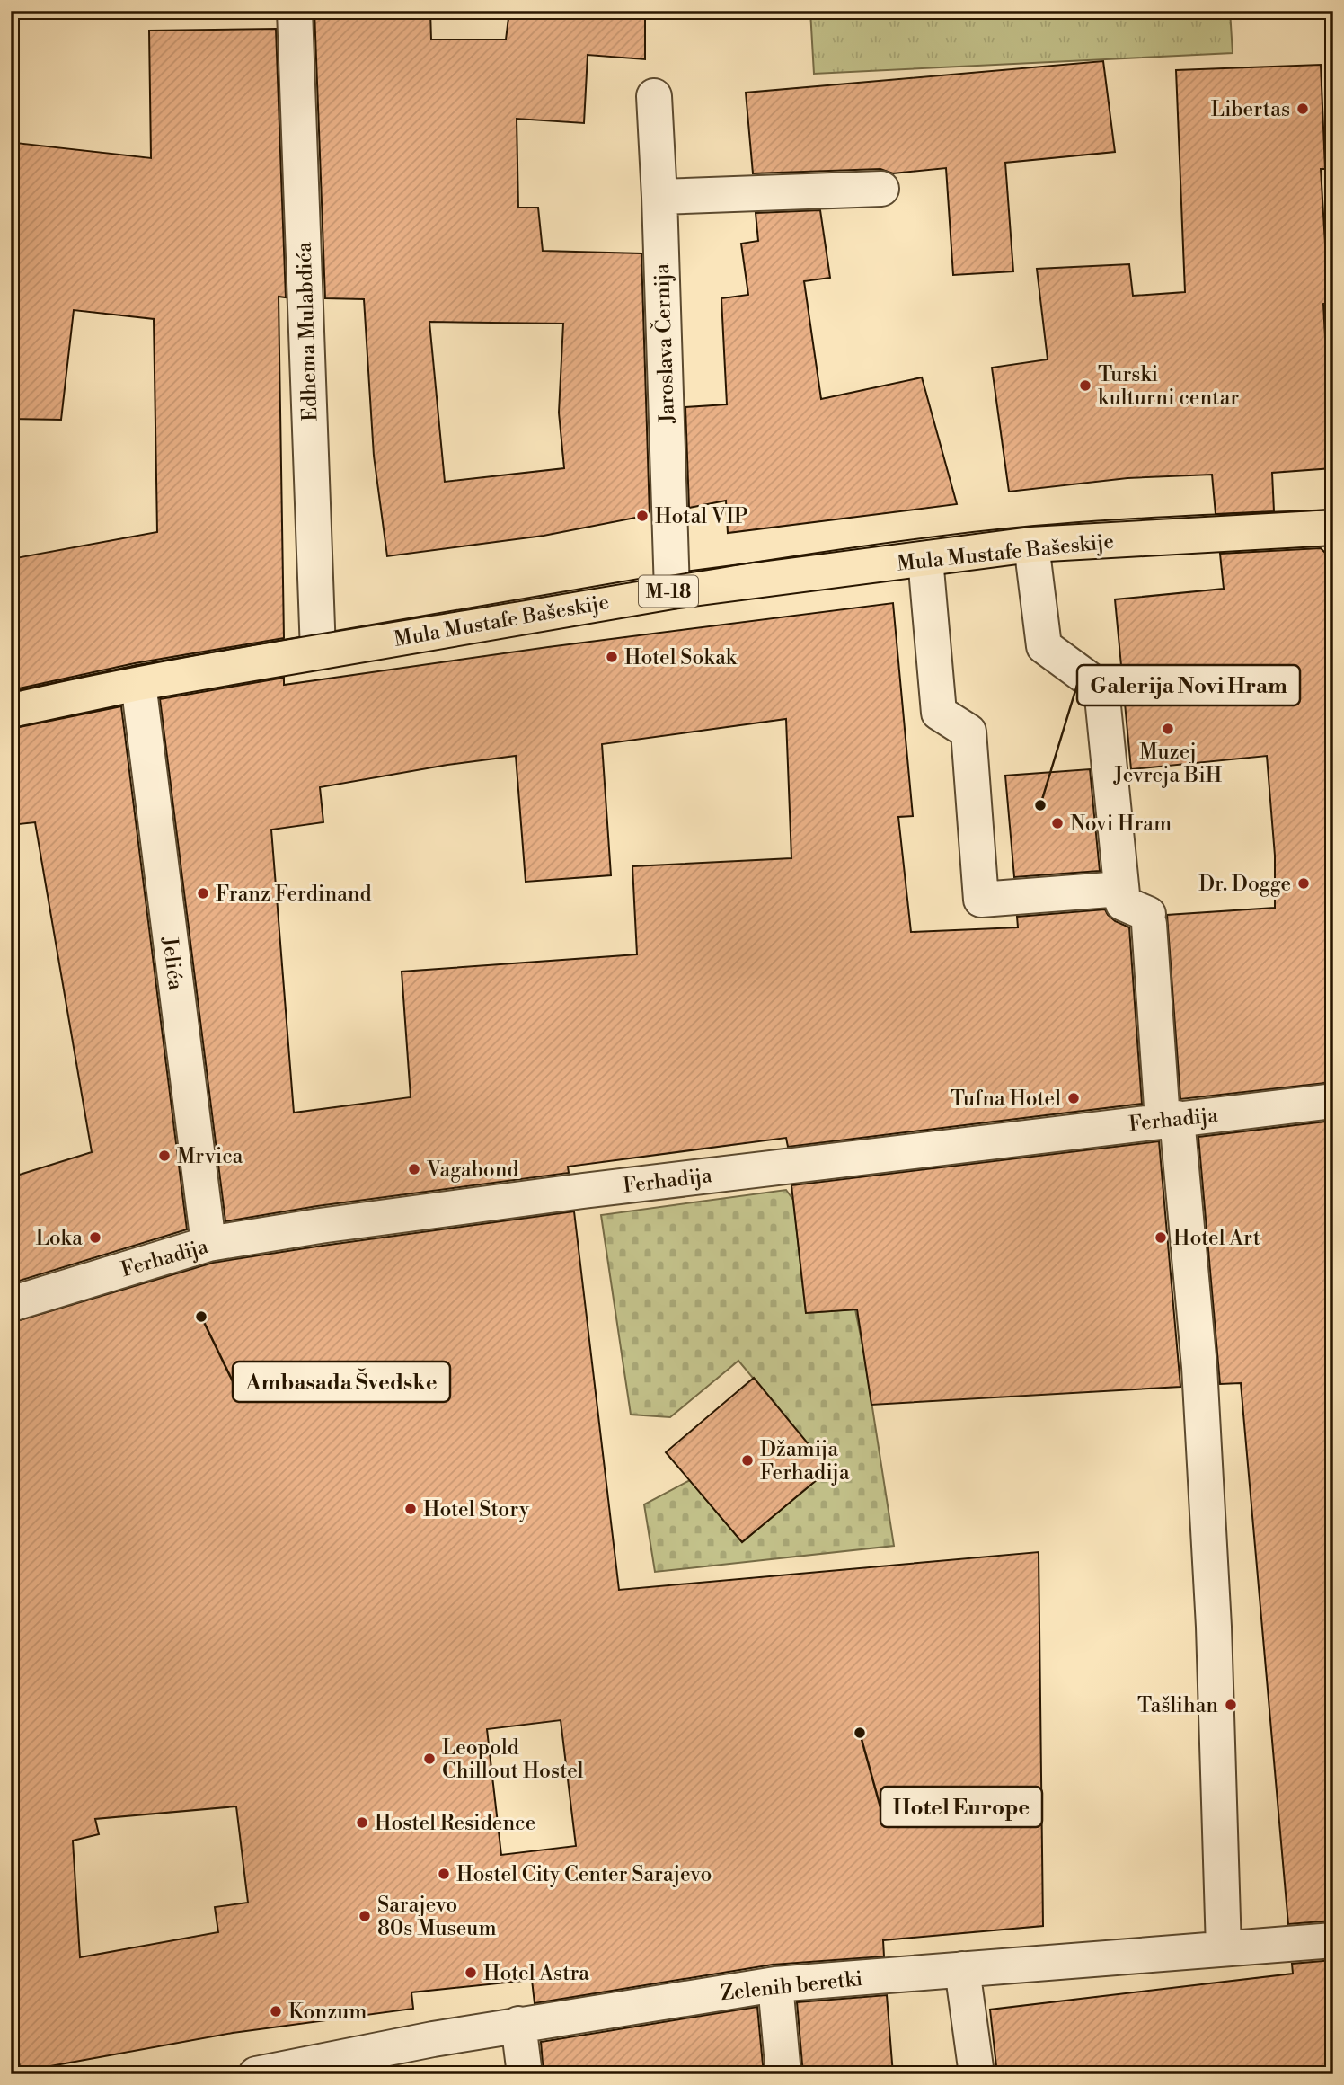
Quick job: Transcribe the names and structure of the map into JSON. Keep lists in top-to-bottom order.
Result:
{
  "streets": {
    "main road": ["Mula Mustafe Bašeskije", "M-18"],
    "street": [
      "Edhema Mulabdića",
      "Jaroslava Černija",
      "Jelića",
      "Ferhadija",
      "Zelenih beretki"
    ]
  },
  "crossings": [
    ["Edhema Mulabdića", "Mula Mustafe Bašeskije"],
    ["Jaroslava Černija", "Mula Mustafe Bašeskije"],
    ["Mula Mustafe Bašeskije", "Jelića"],
    ["Jelića", "Ferhadija"]
  ],
  "places": [
    "Libertas",
    "Turski kulturni centar",
    "Hotal VIP",
    "Hotel Sokak",
    "Muzej Jevreja BiH",
    "Galerija Novi Hram",
    "Novi Hram",
    "Dr. Dogge",
    "Franz Ferdinand",
    "Tufna Hotel",
    "Mrvica",
    "Vagabond",
    "Loka",
    "Hotel Art",
    "Ambasada Švedske",
    "Džamija Ferhadija",
    "Hotel Story",
    "Tašlihan",
    "Hotel Europe",
    "Leopold Chillout Hostel",
    "Hostel Residence",
    "Hostel City Center Sarajevo",
    "Sarajevo 80s Museum",
    "Hotel Astra",
    "Konzum"
  ]
}
